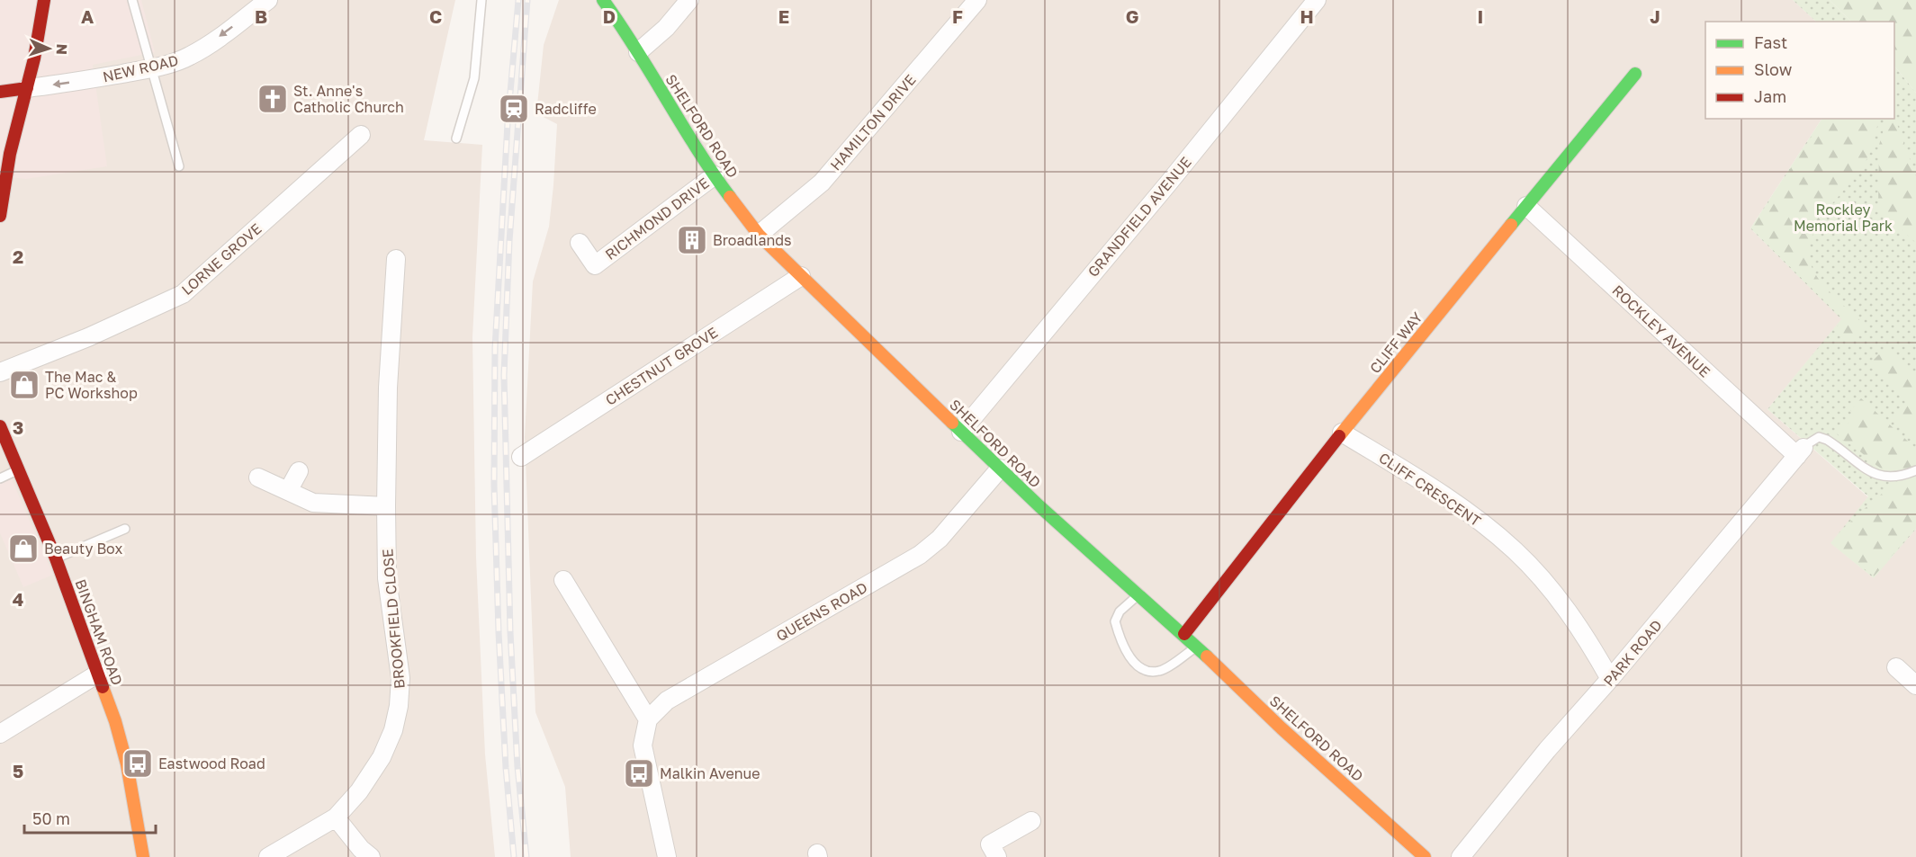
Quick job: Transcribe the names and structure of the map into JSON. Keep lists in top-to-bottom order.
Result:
{
  "streets": {
    "street": [
      "NEW ROAD",
      "HAMILTON DRIVE",
      "SHELFORD ROAD",
      "GRANDFIELD AVENUE",
      "RICHMOND DRIVE",
      "LORNE GROVE",
      "ROCKLEY AVENUE",
      "CLIFF WAY",
      "CHESTNUT GROVE",
      "CLIFF CRESCENT",
      "QUEENS ROAD",
      "BROOKFIELD CLOSE",
      "BINGHAM ROAD",
      "PARK ROAD"
    ]
  },
  "crossings": [
    ["HAMILTON DRIVE", "SHELFORD ROAD"],
    ["SHELFORD ROAD", "GRANDFIELD AVENUE"],
    ["SHELFORD ROAD", "RICHMOND DRIVE"],
    ["SHELFORD ROAD", "CLIFF WAY"],
    ["SHELFORD ROAD", "CHESTNUT GROVE"],
    ["SHELFORD ROAD", "QUEENS ROAD"],
    ["ROCKLEY AVENUE", "CLIFF WAY"],
    ["ROCKLEY AVENUE", "PARK ROAD"],
    ["CLIFF WAY", "CLIFF CRESCENT"],
    ["CLIFF CRESCENT", "PARK ROAD"]
  ],
  "one_way": ["NEW ROAD"],
  "parks": ["Rockley Memorial Park"],
  "places": {
    "church": ["St. Anne's Catholic Church"],
    "station": ["Radcliffe"],
    "building": ["Broadlands"],
    "shop": ["The Mac & PC Workshop", "Beauty Box"],
    "bus stop": ["Eastwood Road", "Malkin Avenue"]
  },
  "legend": ["Fast", "Slow", "Jam"],
  "scale_bar": "50 m",
  "north": "right",
  "grid": {
    "columns": [
      "A",
      "B",
      "C",
      "D",
      "E",
      "F",
      "G",
      "H",
      "I",
      "J"
    ],
    "rows": [
      "2",
      "3",
      "4",
      "5"
    ]
  }
}
